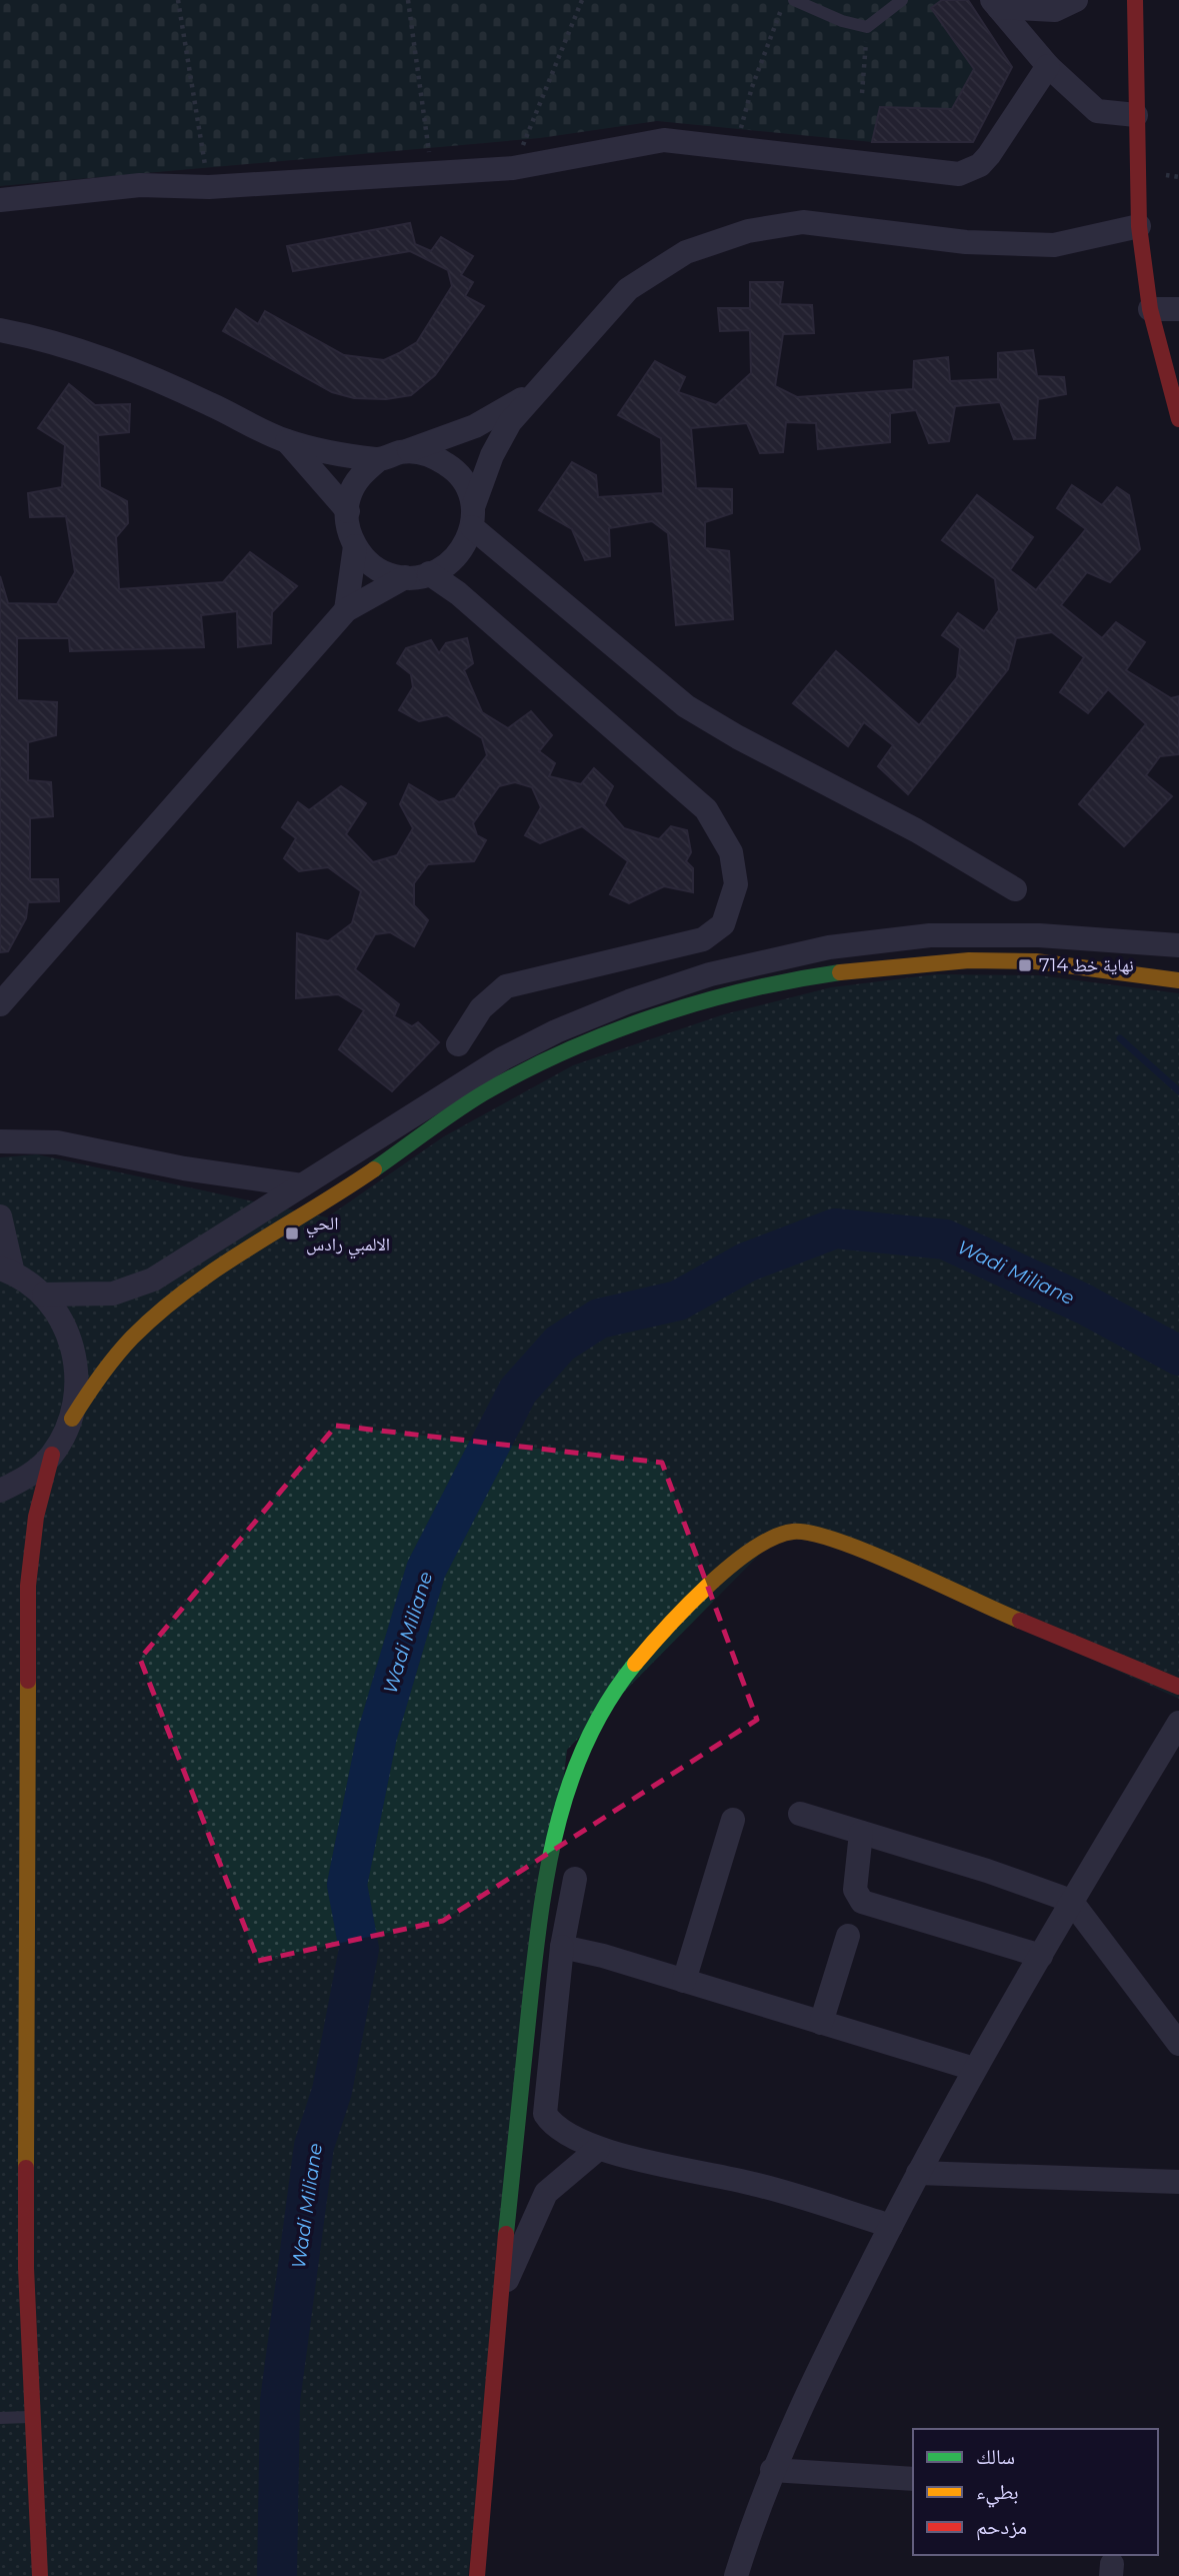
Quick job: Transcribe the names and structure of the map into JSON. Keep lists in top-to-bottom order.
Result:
{
  "water": ["Wadi Miliane"],
  "places": {
    "transit": ["نهاية خط 714", "الحي الالمبي رادس"]
  },
  "legend": ["سالك", "بطيء", "مزدحم"]
}
